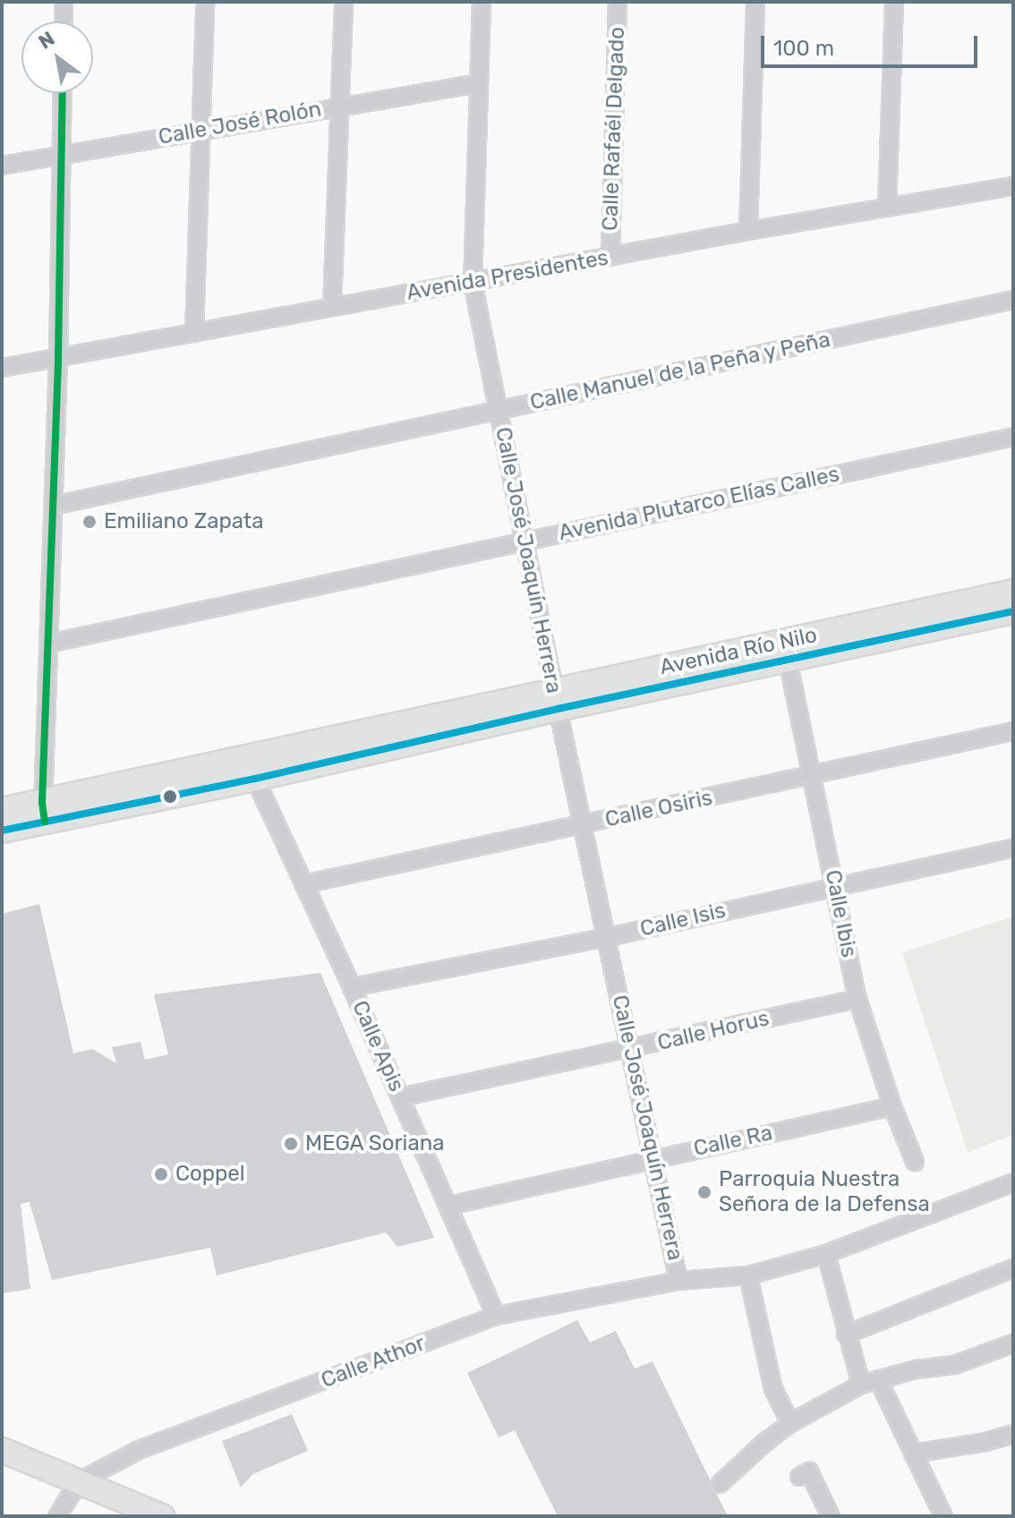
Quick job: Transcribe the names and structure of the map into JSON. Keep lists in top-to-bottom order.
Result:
{
  "streets": {
    "main road": ["Avenida Río Nilo"],
    "street": [
      "Calle José Rolón",
      "Calle Rafaél Delgado",
      "Avenida Presidentes",
      "Calle Manuel de la Peña y Peña",
      "Avenida Plutarco Elías Calles",
      "Calle José Joaquín Herrera",
      "Calle Osiris",
      "Calle Ibis",
      "Calle Isis",
      "Calle Horus",
      "Calle Apis",
      "Calle Ra",
      "Calle Athor"
    ]
  },
  "crossings": [
    ["Calle José Rolón", "Calle José Joaquín Herrera"],
    ["Calle Rafaél Delgado", "Avenida Presidentes"],
    ["Avenida Presidentes", "Calle José Joaquín Herrera"],
    ["Calle Manuel de la Peña y Peña", "Calle José Joaquín Herrera"],
    ["Avenida Plutarco Elías Calles", "Calle José Joaquín Herrera"],
    ["Calle José Joaquín Herrera", "Avenida Río Nilo"],
    ["Calle José Joaquín Herrera", "Calle Osiris"],
    ["Calle José Joaquín Herrera", "Calle Isis"],
    ["Calle José Joaquín Herrera", "Calle Horus"],
    ["Calle José Joaquín Herrera", "Calle Ra"],
    ["Calle José Joaquín Herrera", "Calle Athor"],
    ["Avenida Río Nilo", "Calle Ibis"],
    ["Avenida Río Nilo", "Calle Apis"],
    ["Calle Osiris", "Calle Ibis"],
    ["Calle Osiris", "Calle Apis"],
    ["Calle Ibis", "Calle Isis"],
    ["Calle Ibis", "Calle Horus"],
    ["Calle Ibis", "Calle Ra"],
    ["Calle Isis", "Calle Apis"],
    ["Calle Horus", "Calle Apis"],
    ["Calle Apis", "Calle Ra"],
    ["Calle Apis", "Calle Athor"]
  ],
  "places": [
    "Emiliano Zapata",
    "MEGA Soriana",
    "Coppel",
    "Parroquia Nuestra Señora de la Defensa"
  ],
  "scale_bar": "100 m",
  "north": "top left"
}
